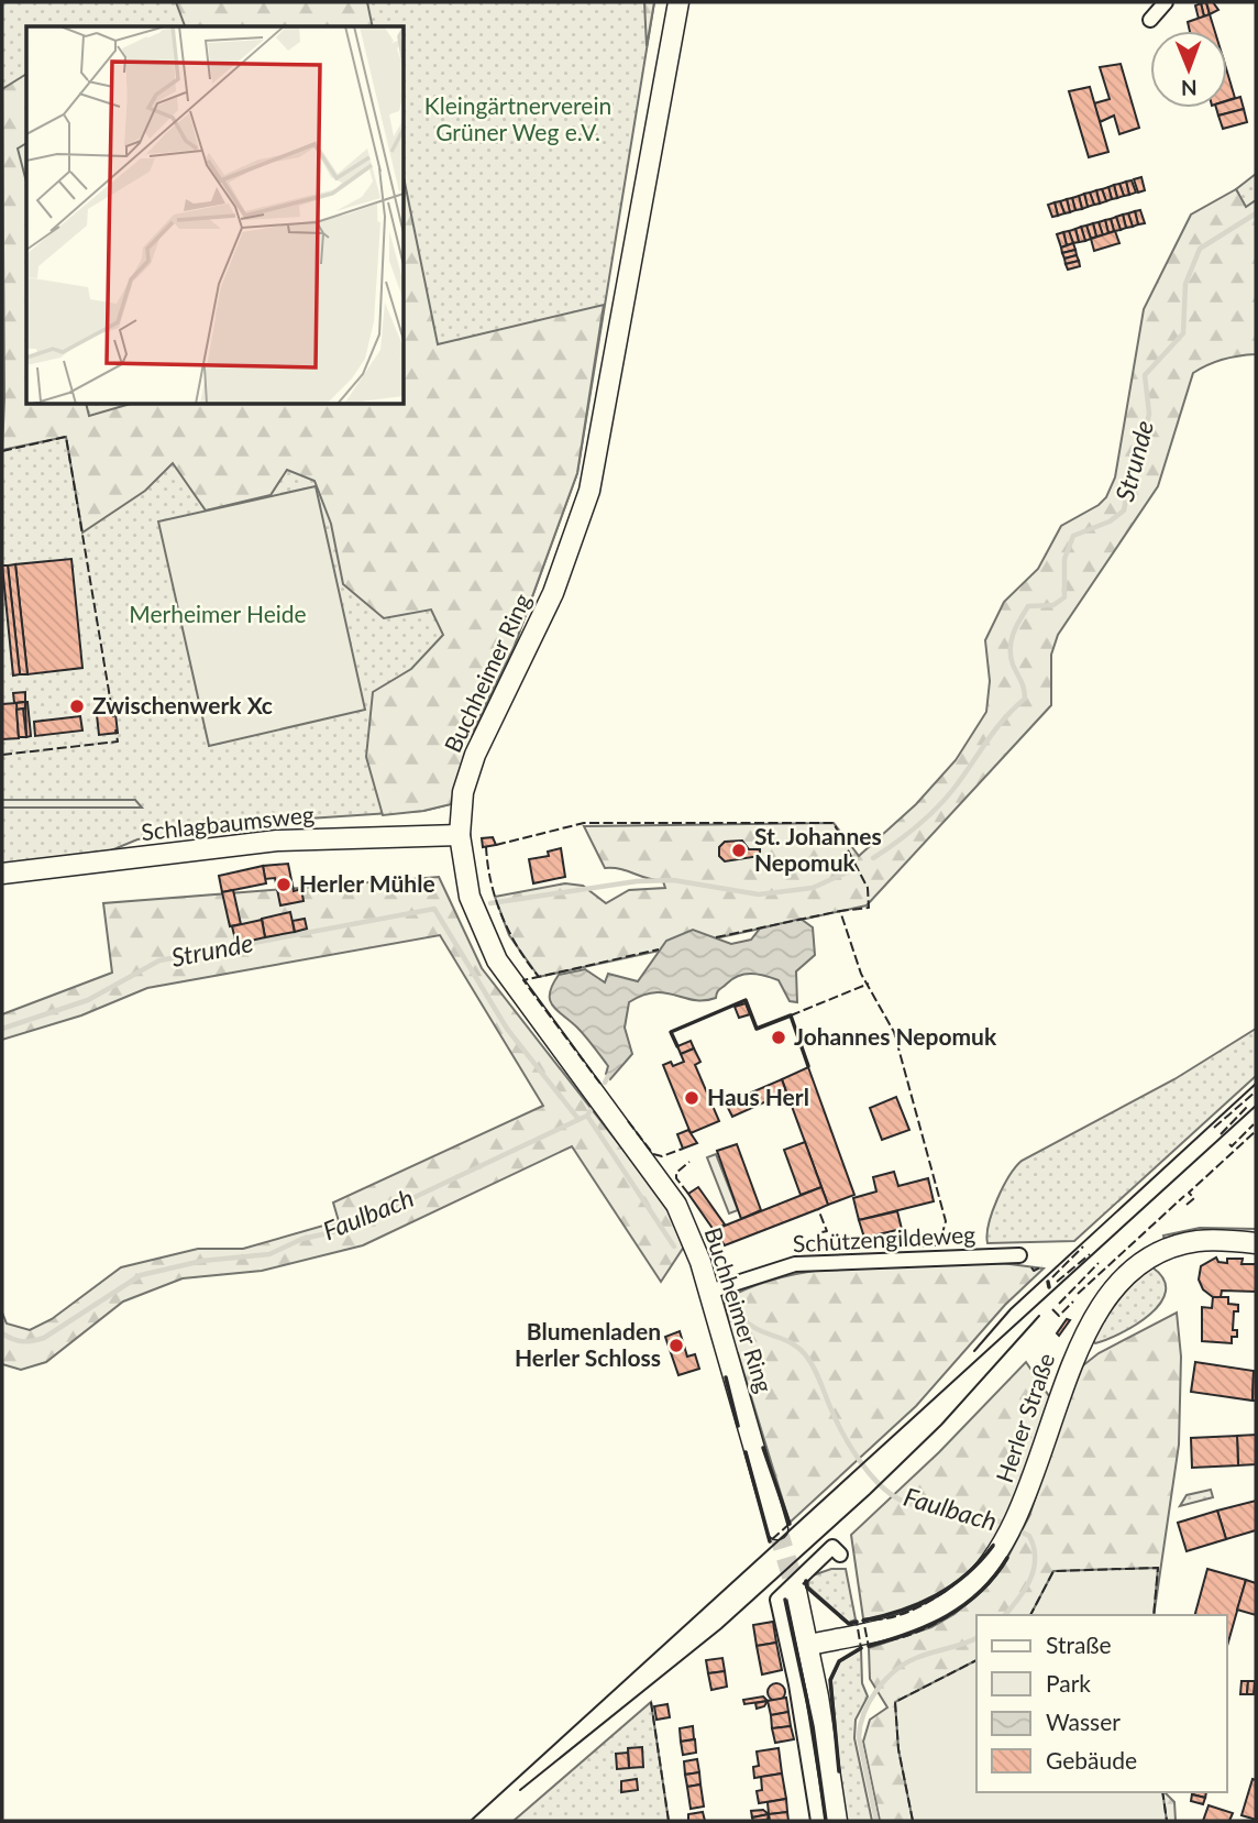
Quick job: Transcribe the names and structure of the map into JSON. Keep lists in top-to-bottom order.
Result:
{
  "streets": {
    "street": [
      "Buchheimer Ring",
      "Schlagbaumsweg",
      "Schützengildeweg",
      "Herler Straße"
    ]
  },
  "crossings": [
    ["Buchheimer Ring", "Schlagbaumsweg"],
    ["Buchheimer Ring", "Schützengildeweg"]
  ],
  "water": ["Strunde", "Faulbach"],
  "parks": ["Kleingärtnerverein Grüner Weg e.V.", "Merheimer Heide"],
  "places": [
    "Zwischenwerk Xc",
    "St. Johannes Nepomuk",
    "Herler Mühle",
    "Johannes Nepomuk",
    "Haus Herl",
    "Blumenladen Herler Schloss"
  ],
  "legend": [
    "Straße",
    "Park",
    "Wasser",
    "Gebäude"
  ],
  "north": "bottom"
}
